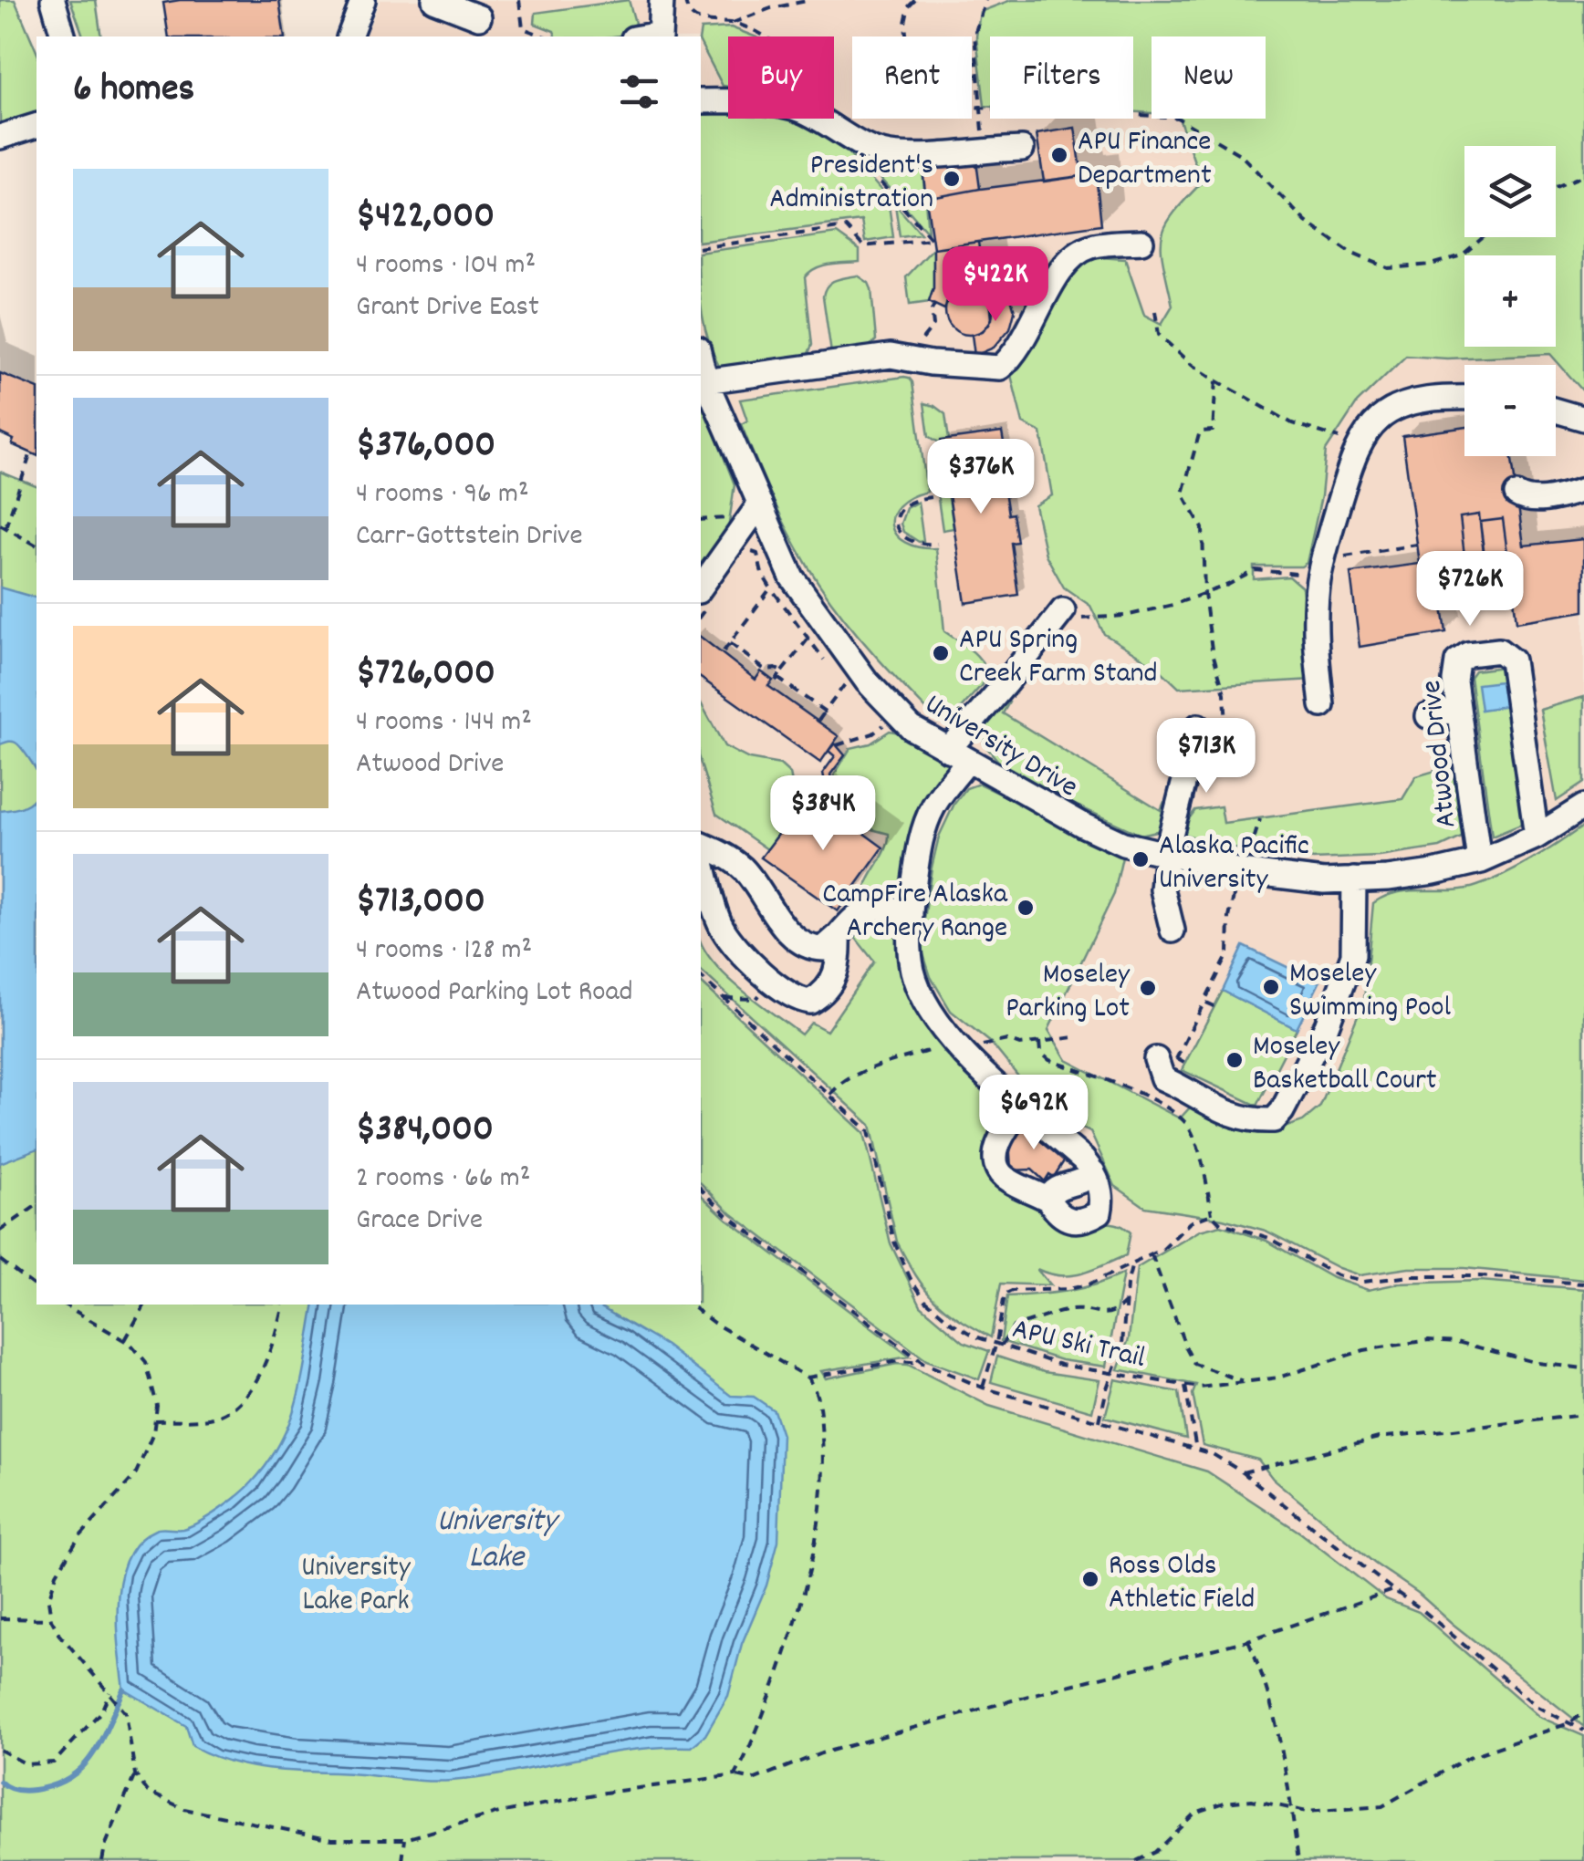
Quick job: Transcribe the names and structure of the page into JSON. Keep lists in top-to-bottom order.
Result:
{
  "streets": {
    "street": ["University Drive", "Atwood Drive"],
    "path": ["APU Ski Trail"]
  },
  "crossings": [
    ["University Drive", "Atwood Drive"]
  ],
  "water": ["University Lake"],
  "parks": ["University Lake Park"],
  "places": [
    "APU Finance Department",
    "President's Administration",
    "APU Spring Creek Farm Stand",
    "Alaska Pacific University",
    "CampFire Alaska Archery Range",
    "Moseley Swimming Pool",
    "Moseley Parking Lot",
    "Moseley Basketball Court",
    "Ross Olds Athletic Field"
  ],
  "page": {
    "chip": [
      "Buy",
      "Rent",
      "Filters",
      "New"
    ],
    "heading": "6 homes",
    "map_buttons": ["+", "−"],
    "list": [
      {
        "name": "$422,000",
        "note": "4 rooms · 104 m² · Grant Drive East"
      },
      {
        "name": "$376,000",
        "note": "4 rooms · 96 m² · Carr-Gottstein Drive"
      },
      {
        "name": "$726,000",
        "note": "4 rooms · 144 m² · Atwood Drive"
      },
      {
        "name": "$713,000",
        "note": "4 rooms · 128 m² · Atwood Parking Lot Road"
      },
      {
        "name": "$384,000",
        "note": "2 rooms · 66 m² · Grace Drive"
      }
    ],
    "price": [
      "$422K",
      "$376K",
      "$726K",
      "$713K",
      "$384K",
      "$692K"
    ]
  }
}
